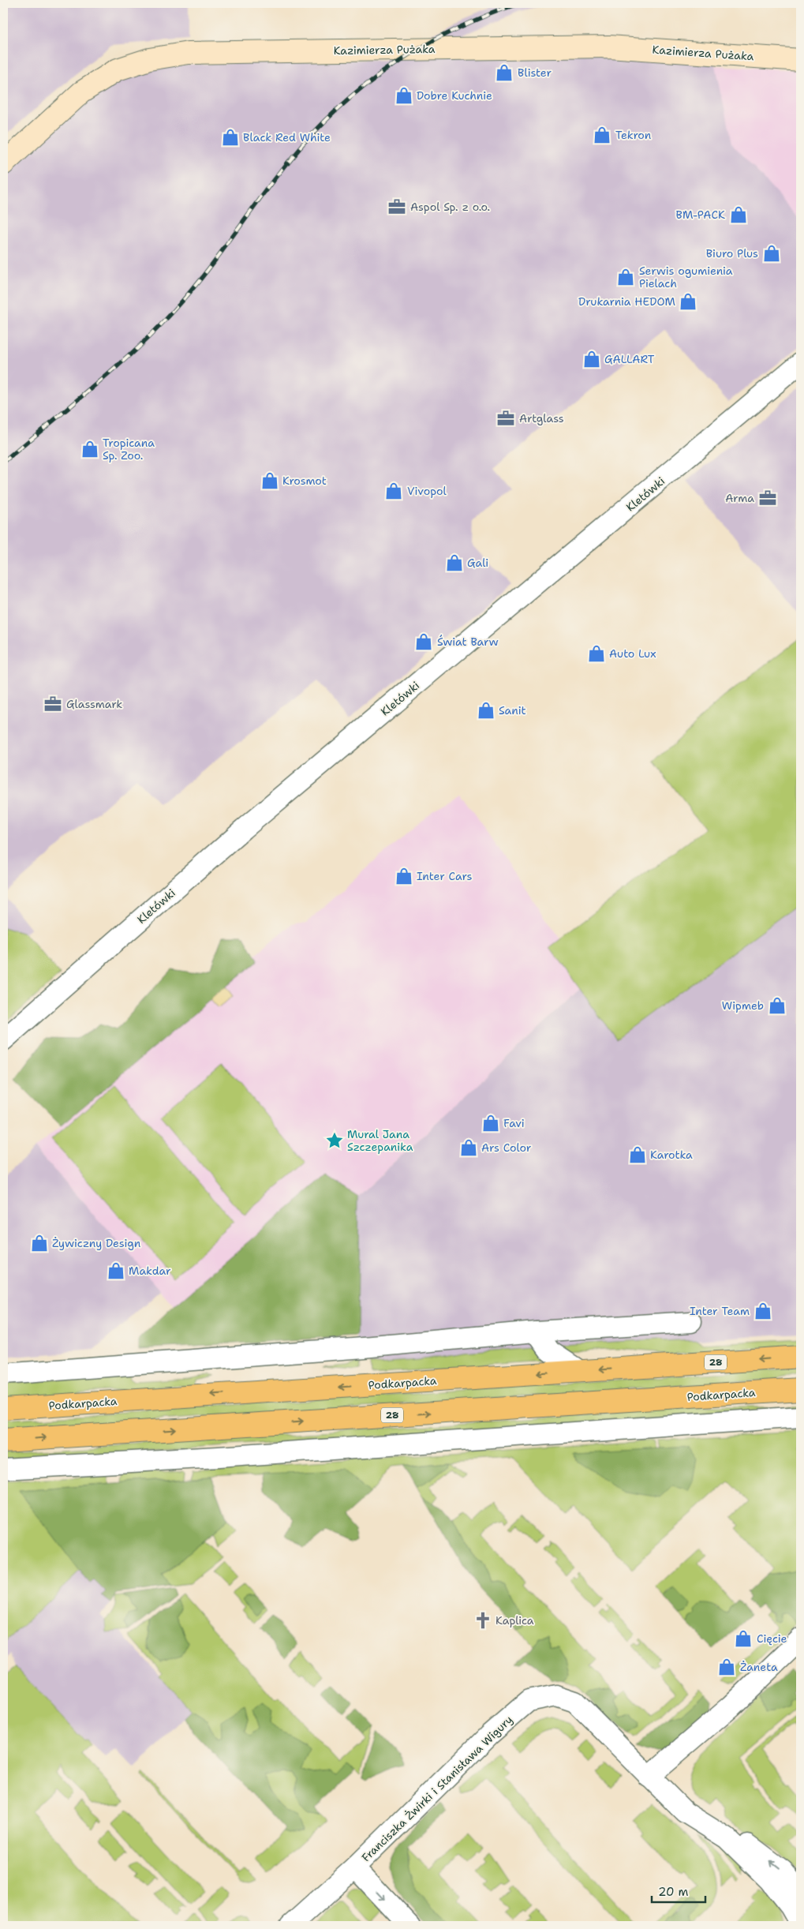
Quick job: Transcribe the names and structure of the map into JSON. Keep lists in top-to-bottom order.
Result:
{
  "streets": {
    "main road": ["28", "Podkarpacka"],
    "street": ["Kazimierza Pużaka", "Kletówki", "Franciszka Żwirki i Stanisława Wigury"]
  },
  "places": {
    "shop": [
      "Blister",
      "Dobre Kuchnie",
      "Tekron",
      "Black Red White",
      "BM-PACK",
      "Biuro Plus",
      "Serwis ogumienia Pielach",
      "Drukarnia HEDOM",
      "GALLART",
      "Tropicana Sp. Zoo.",
      "Krosmot",
      "Vivopol",
      "Gali",
      "Świat Barw",
      "Auto Lux",
      "Sanit",
      "Inter Cars",
      "Wipmeb",
      "Favi",
      "Ars Color",
      "Karotka",
      "Żywiczny Design",
      "Makdar",
      "Inter Team",
      "Cięcie",
      "Żaneta"
    ],
    "office": [
      "Aspol Sp. z o.o.",
      "Artglass",
      "Arma",
      "Glassmark"
    ],
    "place": ["Mural Jana Szczepanika"],
    "church": ["Kaplica"]
  },
  "scale_bar": "20 m"
}
